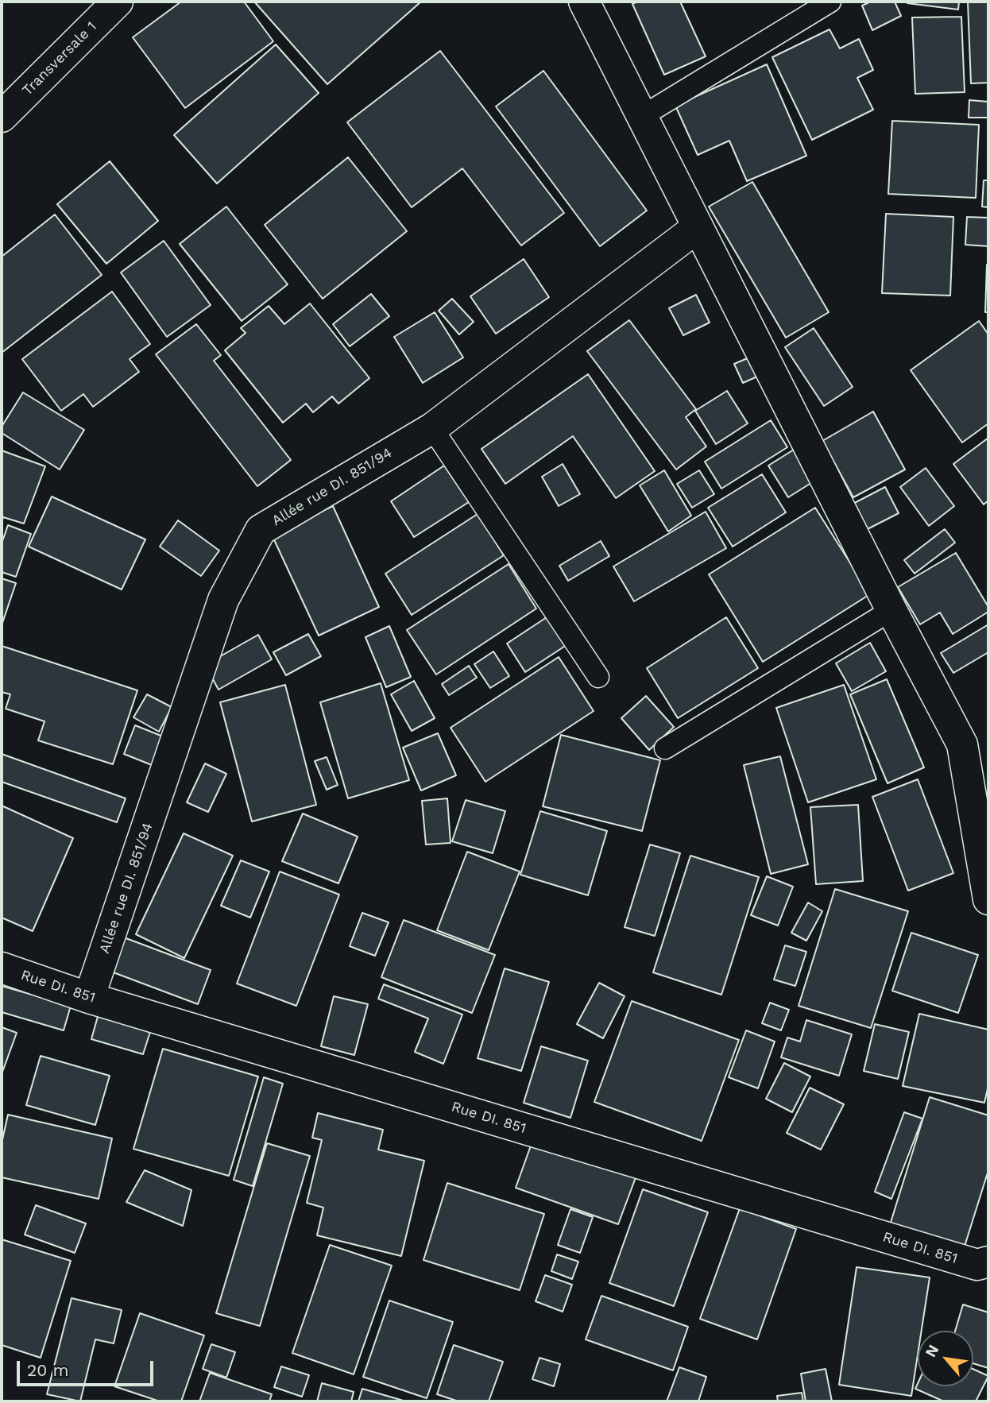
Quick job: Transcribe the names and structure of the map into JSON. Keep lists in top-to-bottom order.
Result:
{
  "streets": {
    "street": ["Transversale 1", "Allée rue DI. 851/94", "Rue DI. 851"]
  },
  "crossings": [
    ["Allée rue DI. 851/94", "Rue DI. 851"]
  ],
  "scale_bar": "20 m",
  "north": "top left"
}
